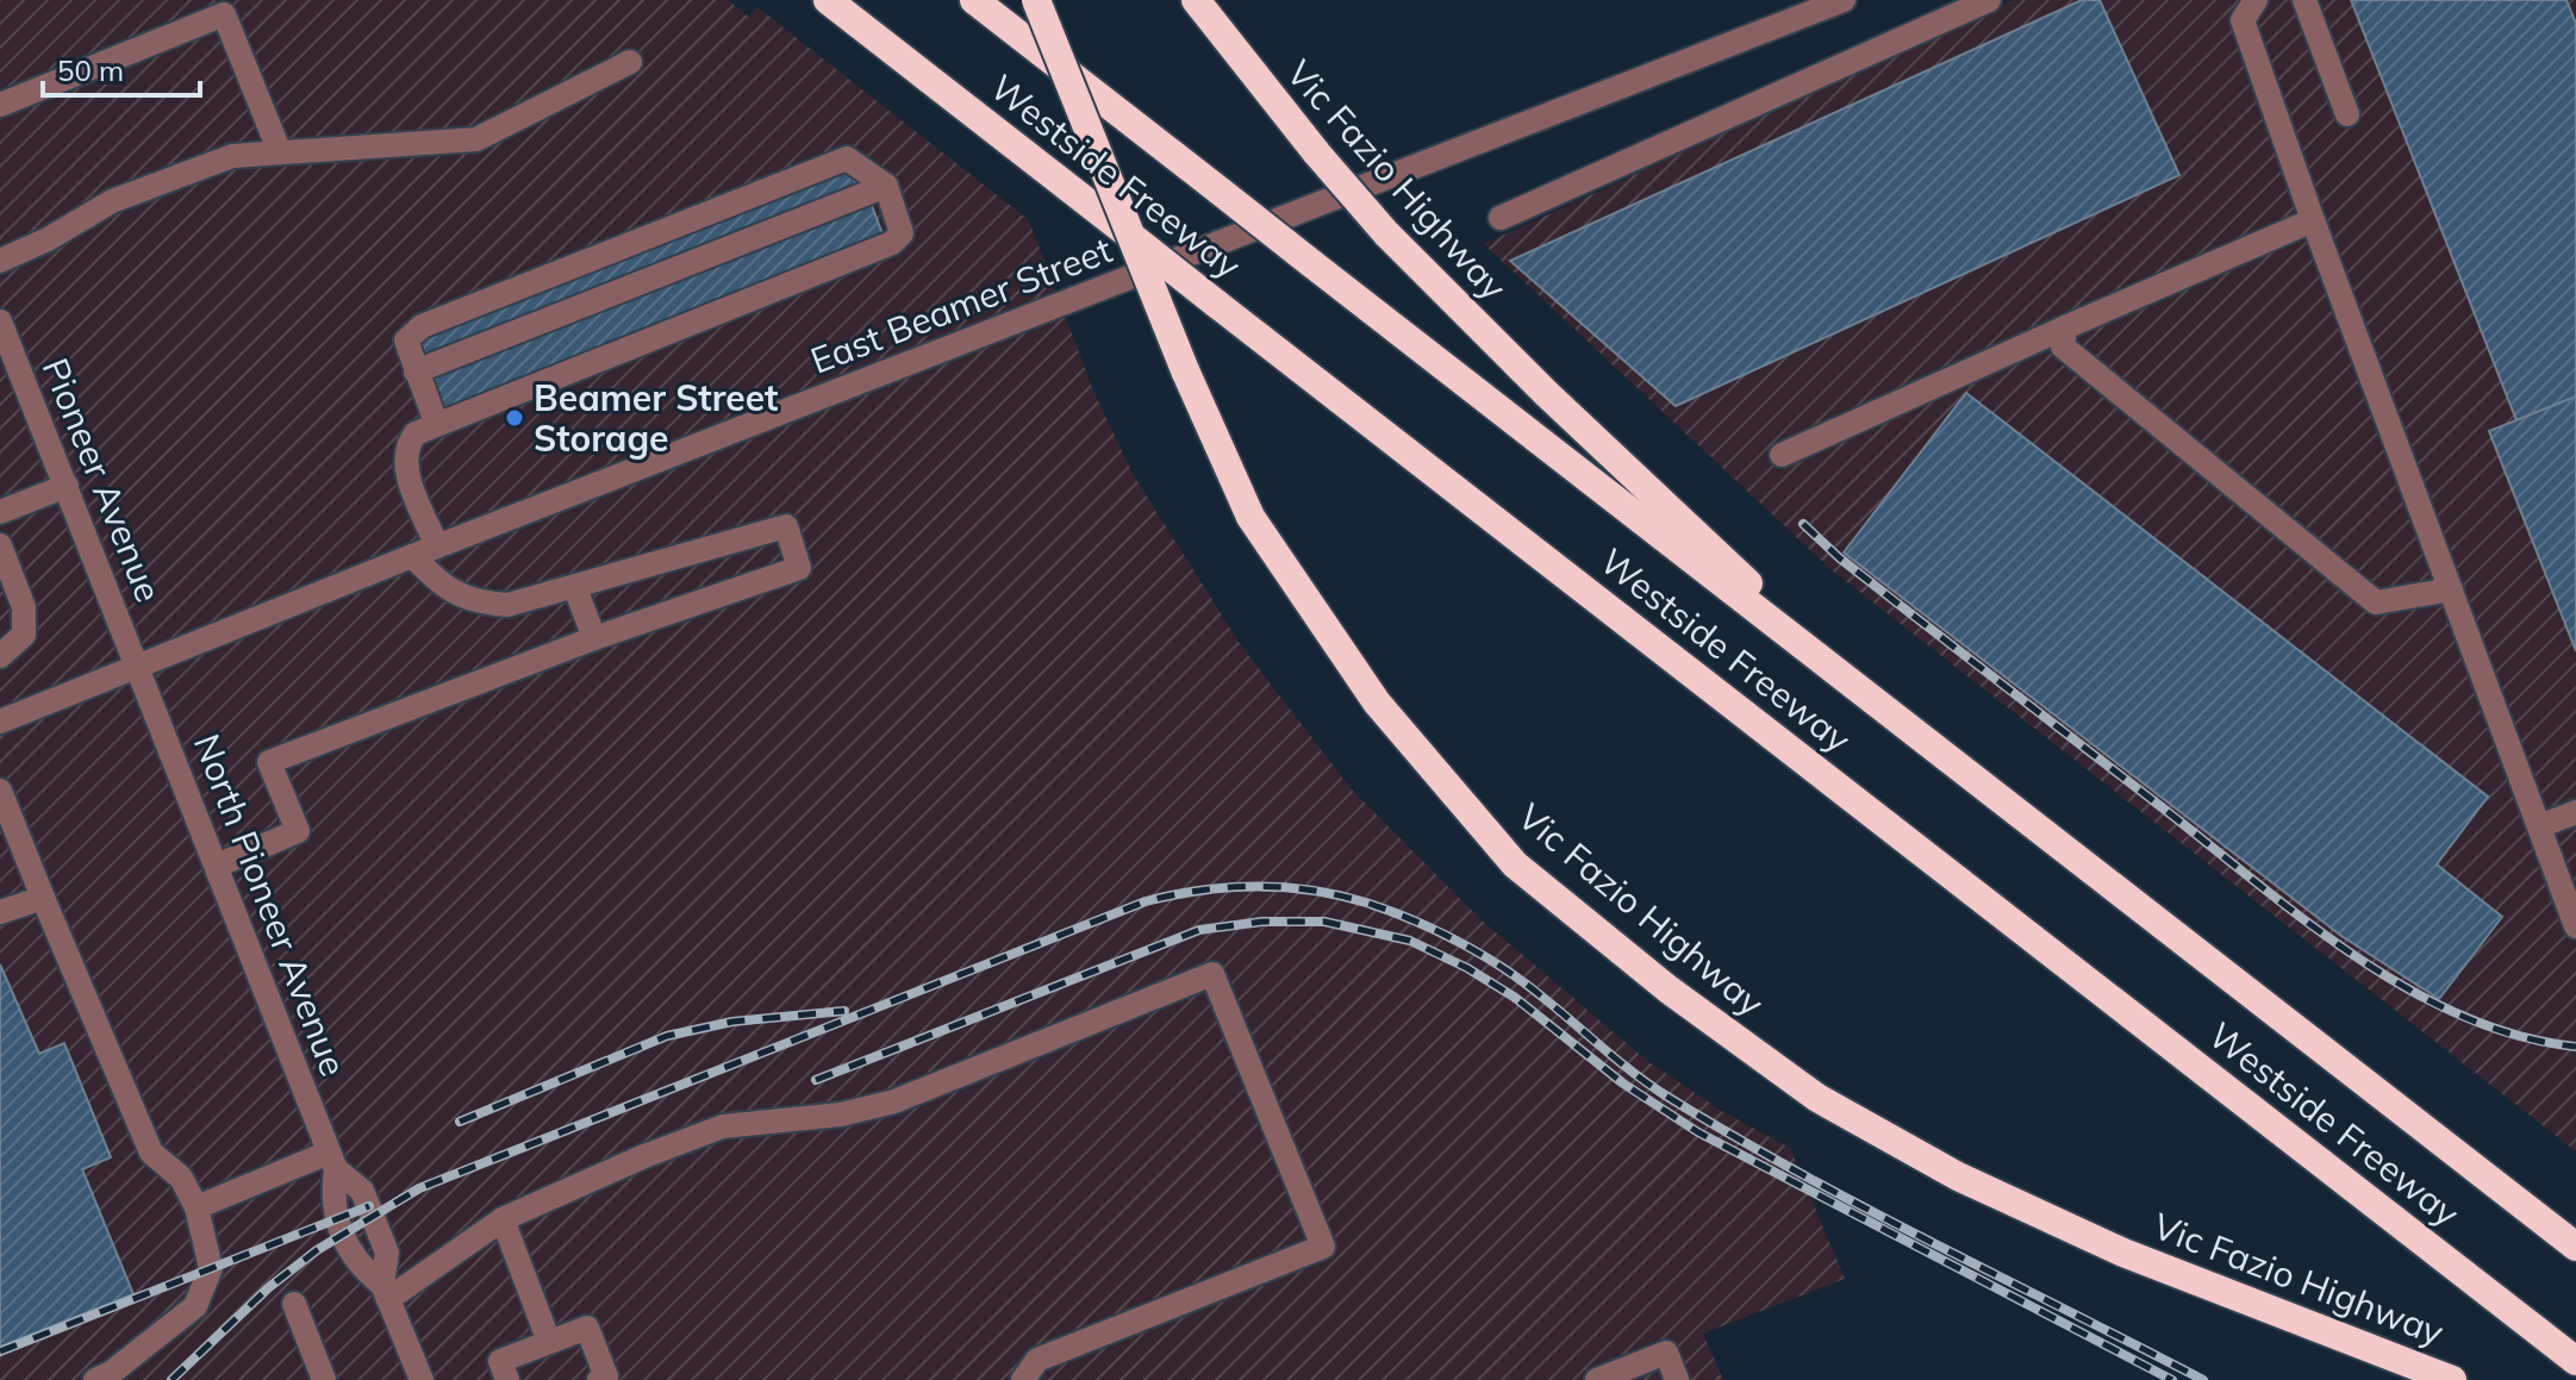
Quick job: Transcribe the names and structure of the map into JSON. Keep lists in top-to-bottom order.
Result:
{
  "streets": {
    "highway": ["Westside Freeway", "Vic Fazio Highway"],
    "street": ["East Beamer Street", "Pioneer Avenue", "North Pioneer Avenue"]
  },
  "crossings": [
    ["Westside Freeway", "Vic Fazio Highway"],
    ["East Beamer Street", "Pioneer Avenue"],
    ["East Beamer Street", "North Pioneer Avenue"],
    ["Pioneer Avenue", "North Pioneer Avenue"]
  ],
  "places": ["Beamer Street Storage"],
  "scale_bar": "50 m"
}
